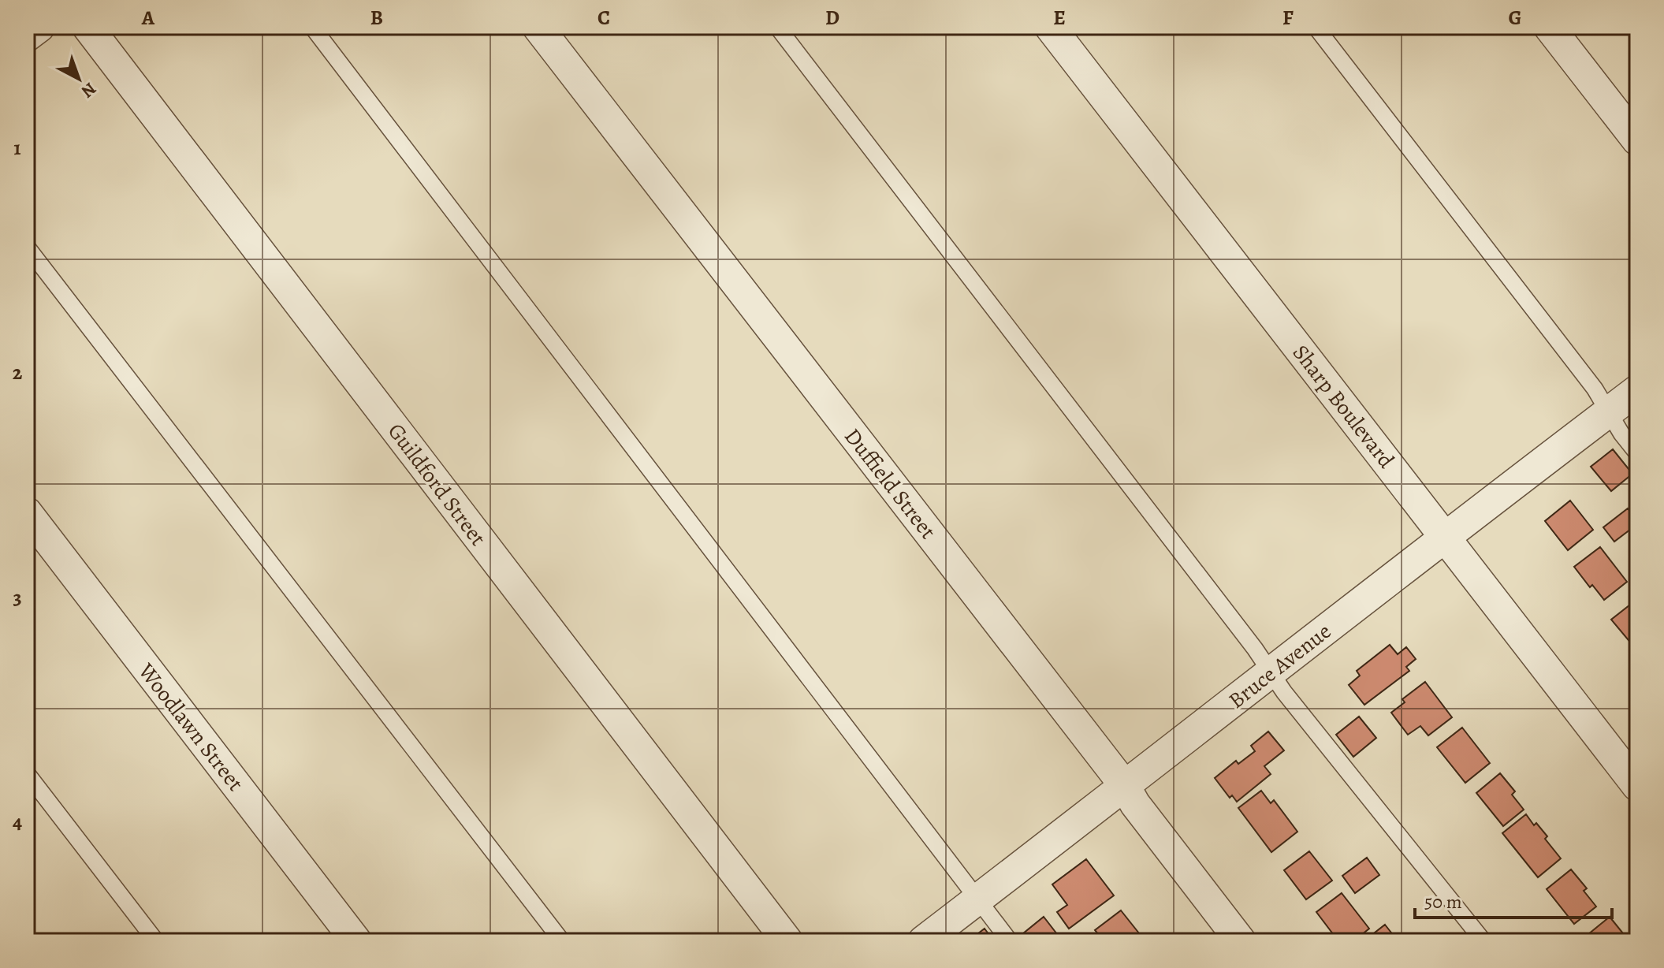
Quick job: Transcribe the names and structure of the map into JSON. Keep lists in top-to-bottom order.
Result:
{
  "streets": {
    "street": [
      "Sharp Boulevard",
      "Duffield Street",
      "Guildford Street",
      "Bruce Avenue",
      "Woodlawn Street"
    ]
  },
  "crossings": [
    ["Sharp Boulevard", "Bruce Avenue"],
    ["Duffield Street", "Bruce Avenue"]
  ],
  "scale_bar": "50 m",
  "north": "bottom right",
  "grid": {
    "columns": [
      "A",
      "B",
      "C",
      "D",
      "E",
      "F",
      "G"
    ],
    "rows": [
      "1",
      "2",
      "3",
      "4"
    ]
  }
}
